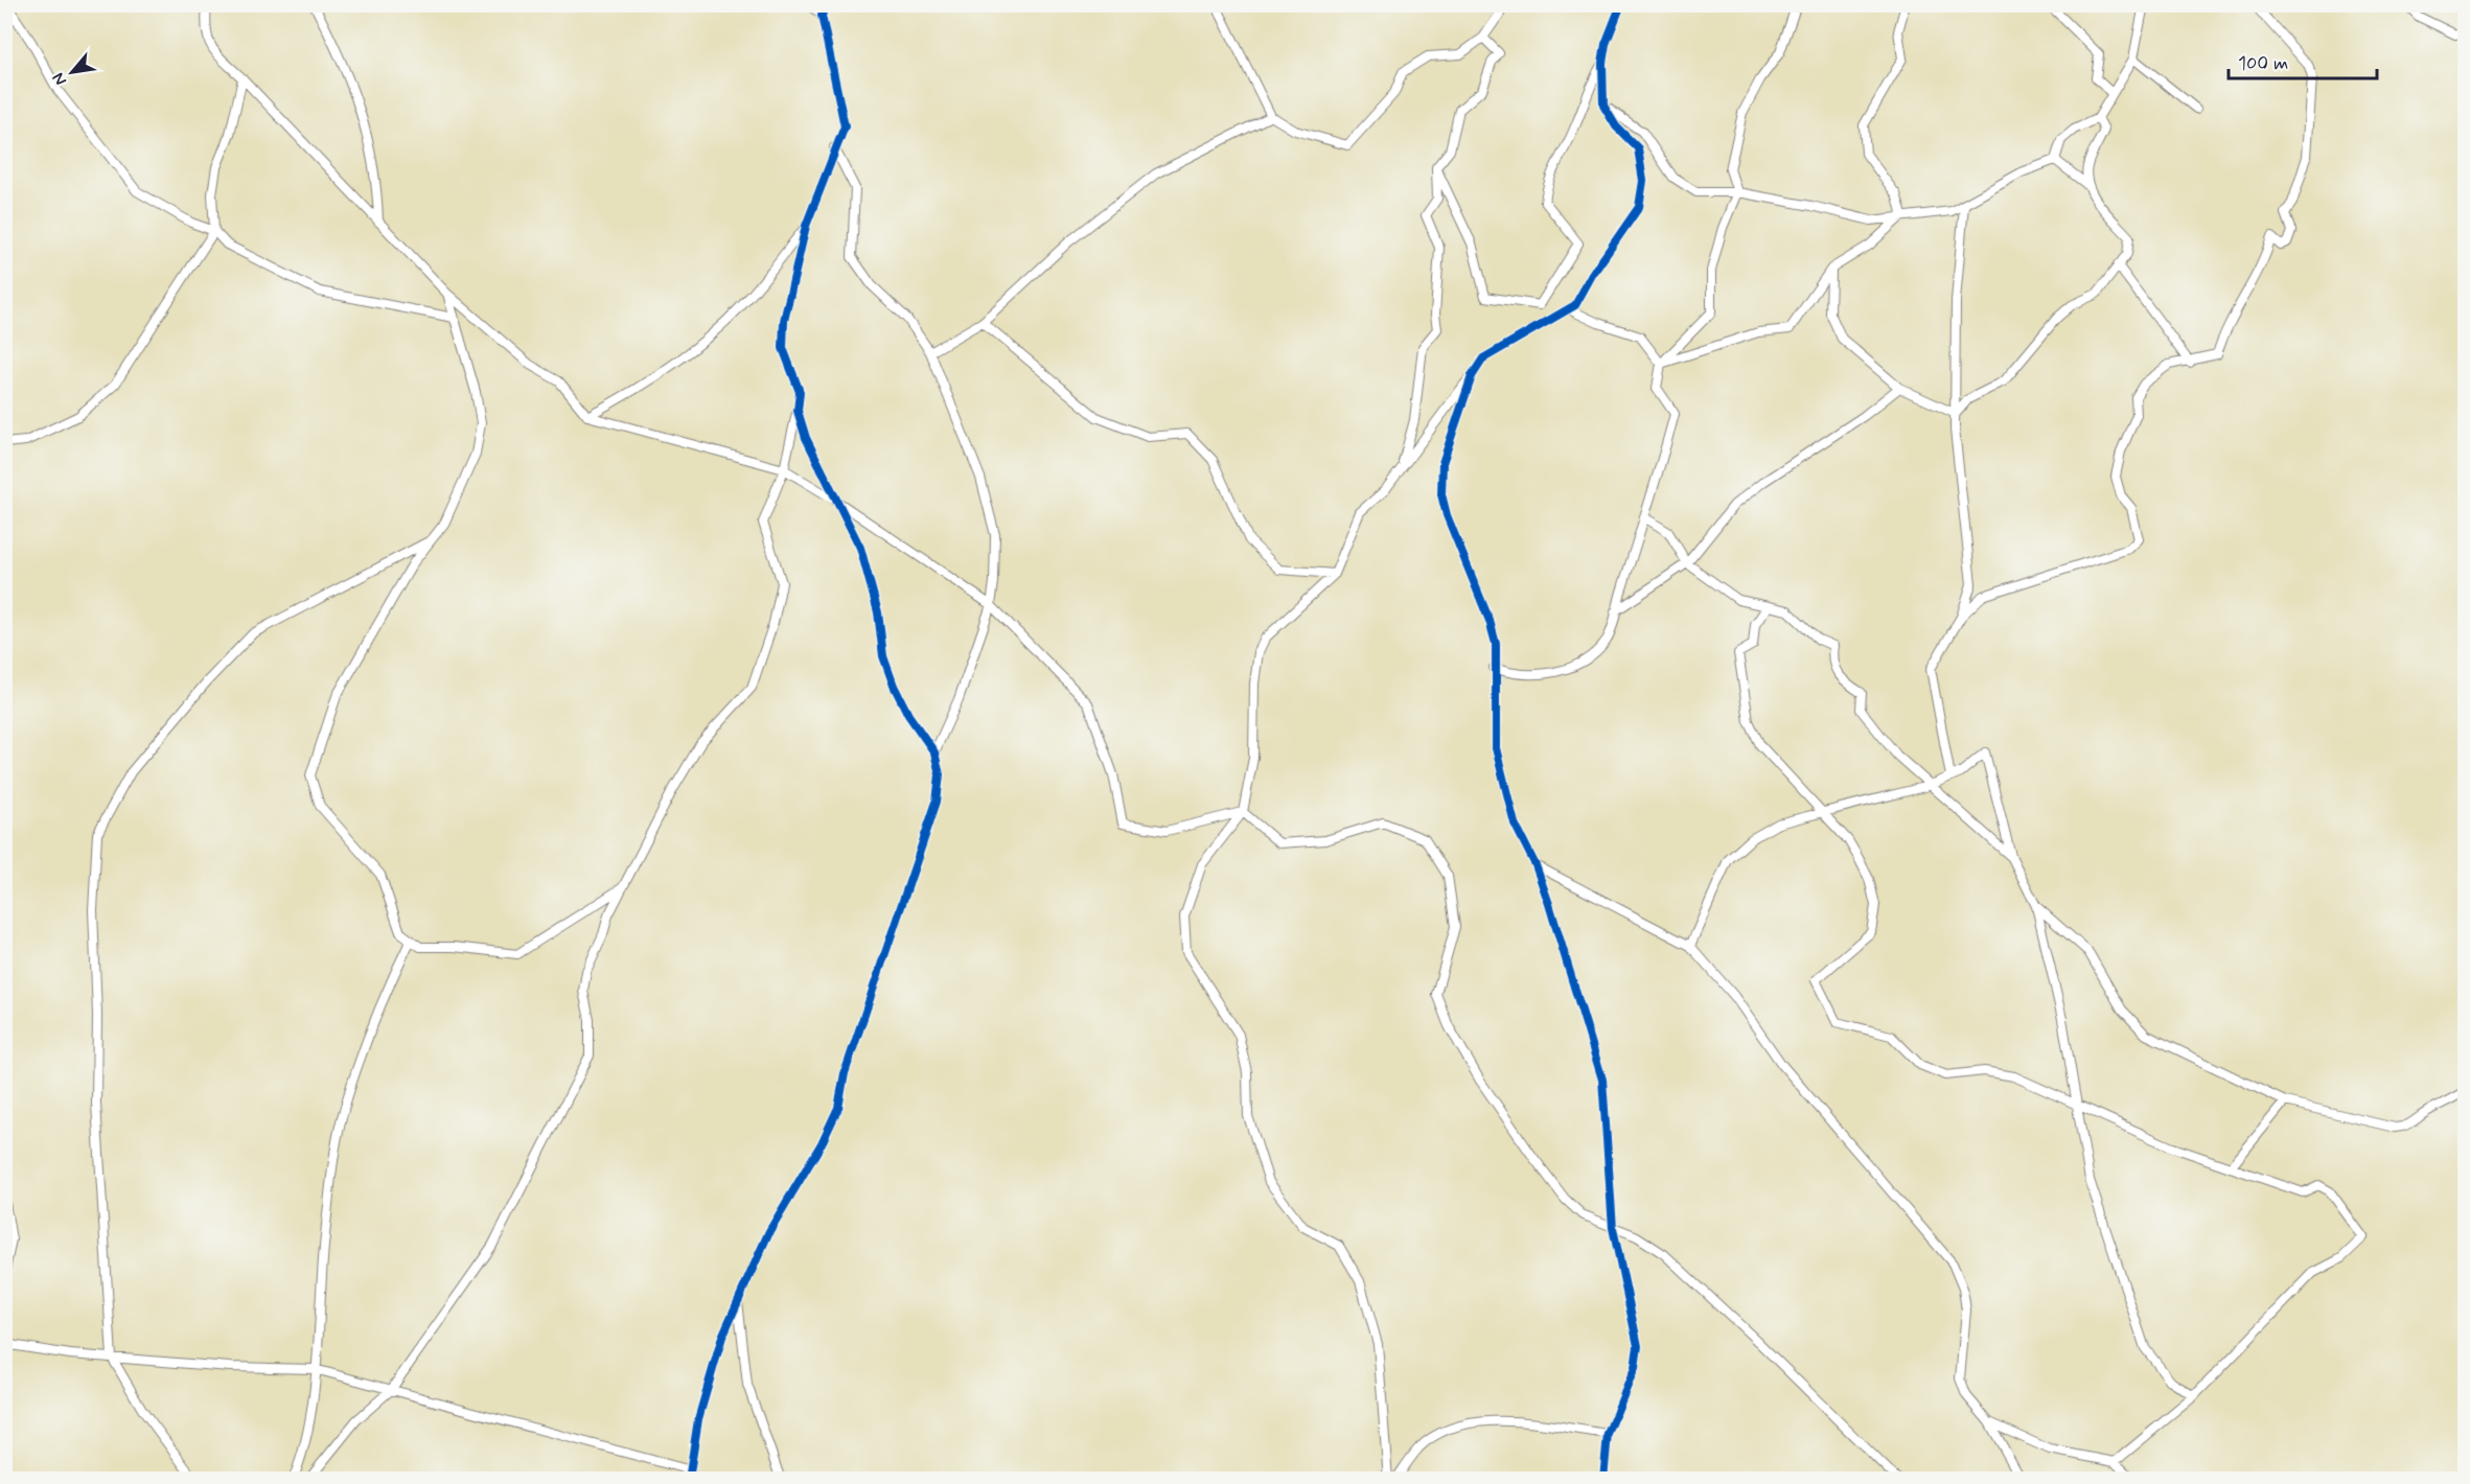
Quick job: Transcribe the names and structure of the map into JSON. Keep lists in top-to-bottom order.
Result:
{
  "scale_bar": "100 m",
  "north": "bottom left"
}
